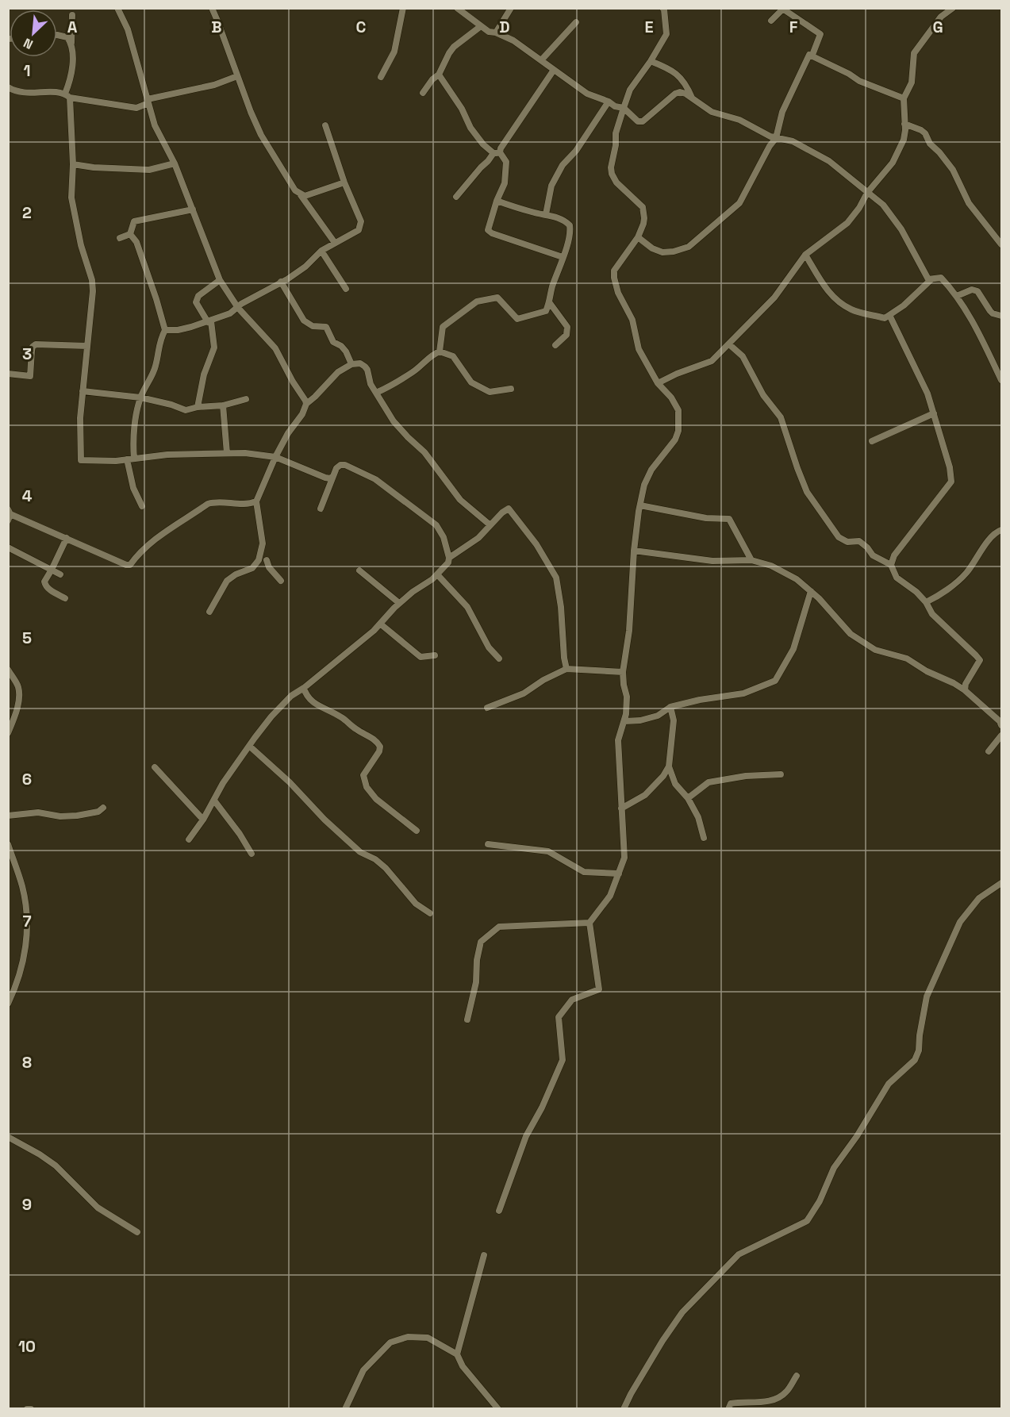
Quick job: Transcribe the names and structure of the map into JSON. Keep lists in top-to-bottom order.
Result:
{
  "north": "bottom left",
  "grid": {
    "columns": [
      "A",
      "B",
      "C",
      "D",
      "E",
      "F",
      "G"
    ],
    "rows": [
      "1",
      "2",
      "3",
      "4",
      "5",
      "6",
      "7",
      "8",
      "9",
      "10"
    ]
  }
}
